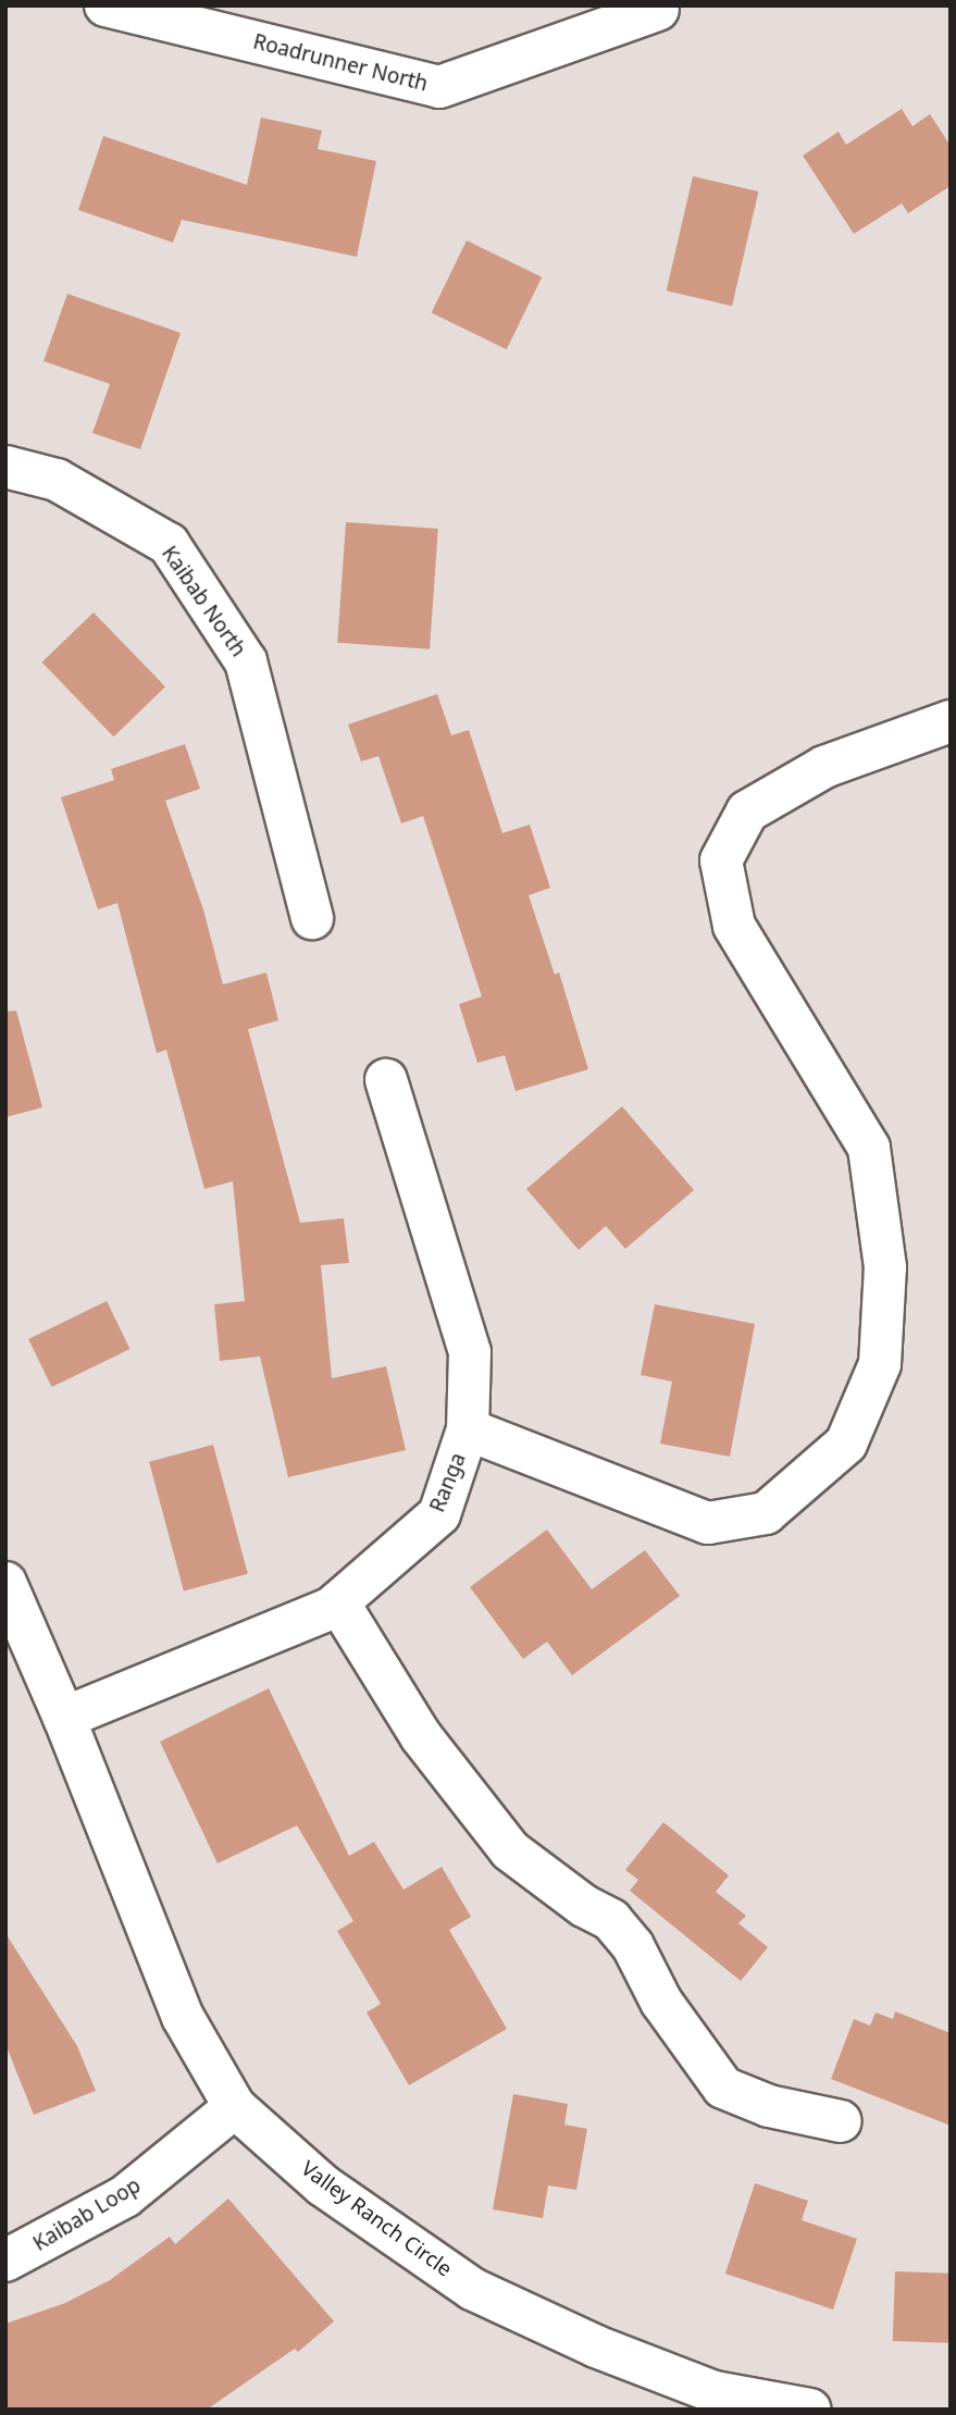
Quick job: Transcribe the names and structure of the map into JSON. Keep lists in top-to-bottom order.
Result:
{
  "streets": {
    "street": [
      "Roadrunner North",
      "Kaibab North",
      "Ranga",
      "Kaibab Loop",
      "Valley Ranch Circle"
    ]
  },
  "crossings": [
    ["Ranga", "Valley Ranch Circle"],
    ["Kaibab Loop", "Valley Ranch Circle"]
  ]
}
